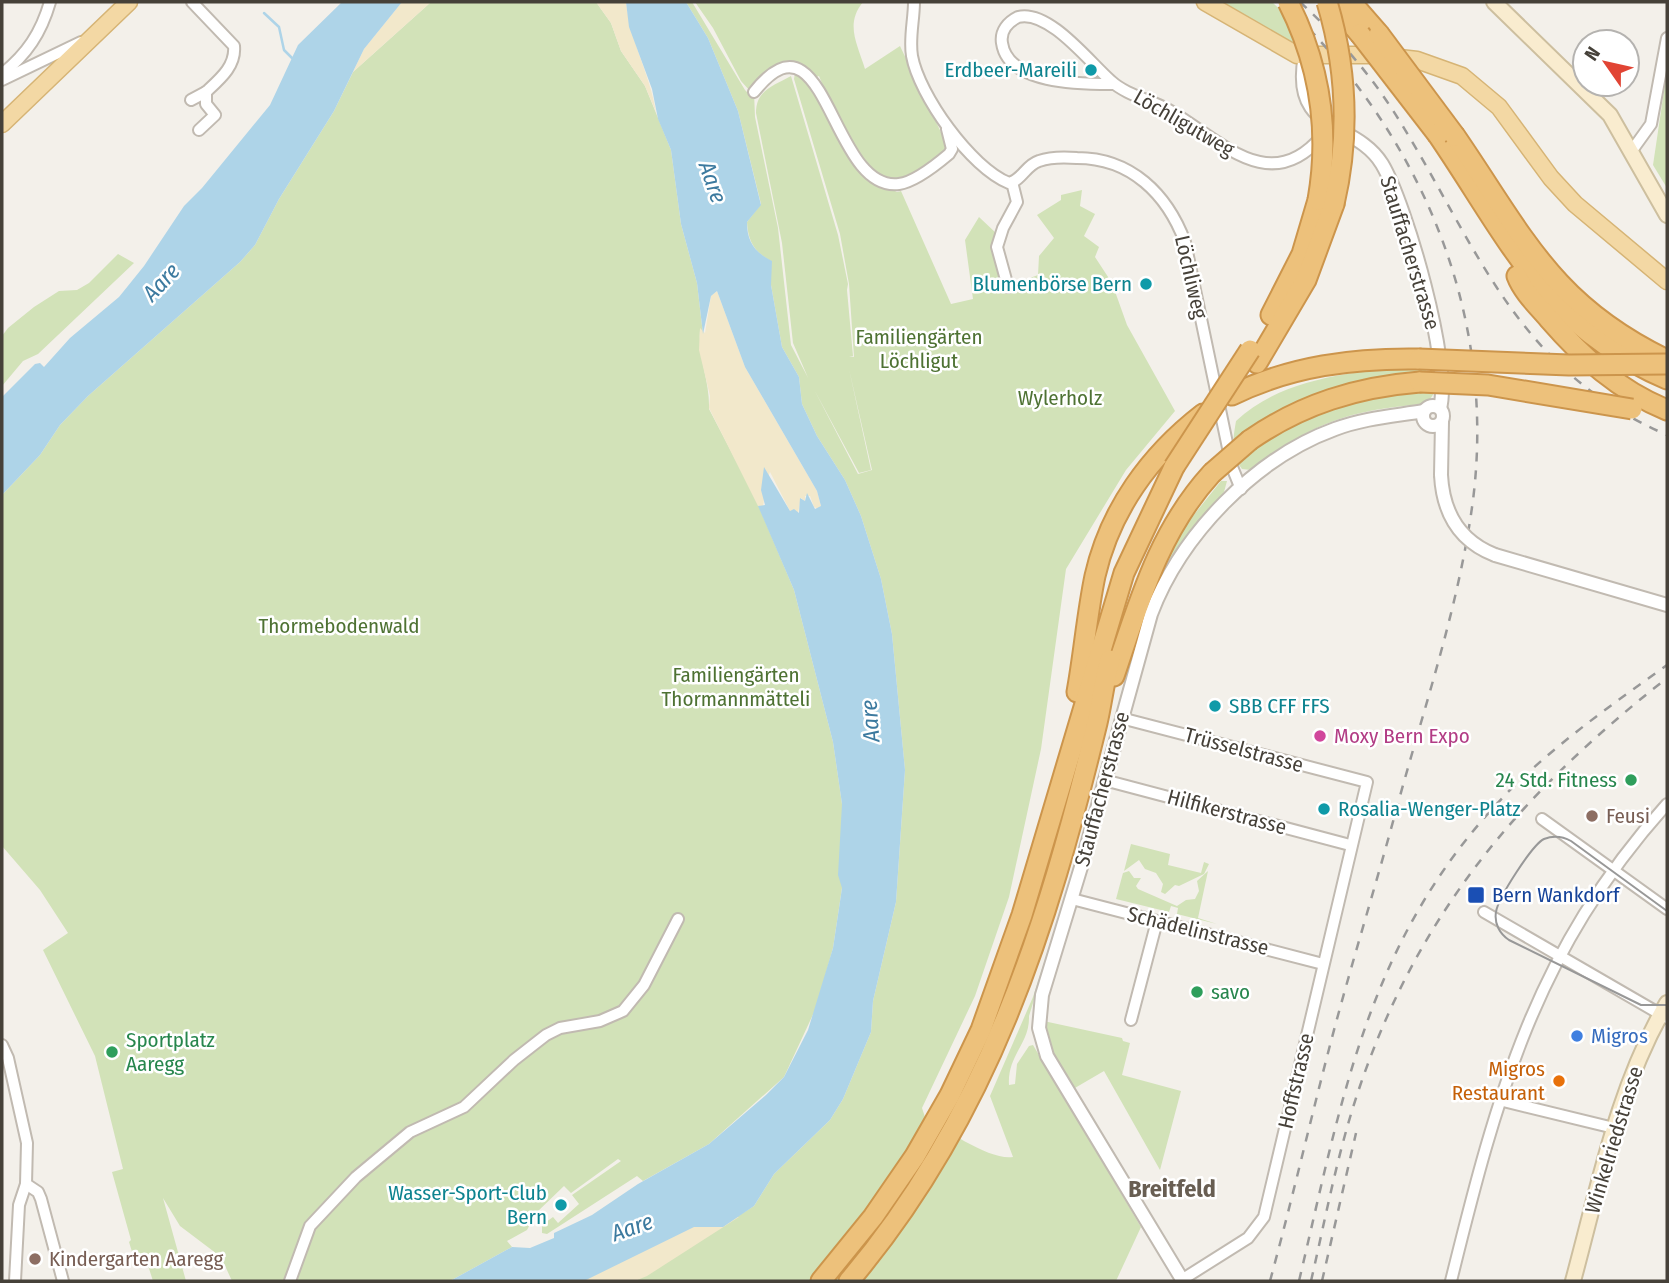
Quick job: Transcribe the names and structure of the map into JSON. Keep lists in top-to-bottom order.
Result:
{
  "streets": {
    "main road": ["Winkelriedstrasse"],
    "street": [
      "Löchligutweg",
      "Stauffacherstrasse",
      "Löchliweg",
      "Trüsselstrasse",
      "Hilfikerstrasse",
      "Schädelinstrasse",
      "Hoffstrasse"
    ]
  },
  "crossings": [
    ["Löchligutweg", "Stauffacherstrasse"],
    ["Stauffacherstrasse", "Löchliweg"],
    ["Stauffacherstrasse", "Trüsselstrasse"],
    ["Stauffacherstrasse", "Hilfikerstrasse"],
    ["Stauffacherstrasse", "Schädelinstrasse"],
    ["Stauffacherstrasse", "Hoffstrasse"],
    ["Trüsselstrasse", "Hilfikerstrasse"],
    ["Trüsselstrasse", "Hoffstrasse"],
    ["Hilfikerstrasse", "Hoffstrasse"],
    ["Schädelinstrasse", "Hoffstrasse"]
  ],
  "districts": ["Breitfeld"],
  "water": ["Aare"],
  "parks": [
    "Familiengärten Löchligut",
    "Wylerholz",
    "Thormebodenwald",
    "Familiengärten Thormannmätteli"
  ],
  "places": {
    "other": [
      "Erdbeer-Mareili",
      "Blumenbörse Bern",
      "SBB CFF FFS",
      "Moxy Bern Expo",
      "24 Std. Fitness",
      "Rosalia-Wenger-Platz",
      "Feusi",
      "savo",
      "Migros",
      "Sportplatz Aaregg",
      "Migros Restaurant",
      "Wasser-Sport-Club Bern",
      "Kindergarten Aaregg"
    ],
    "transit": ["Bern Wankdorf"]
  },
  "north": "top left"
}
